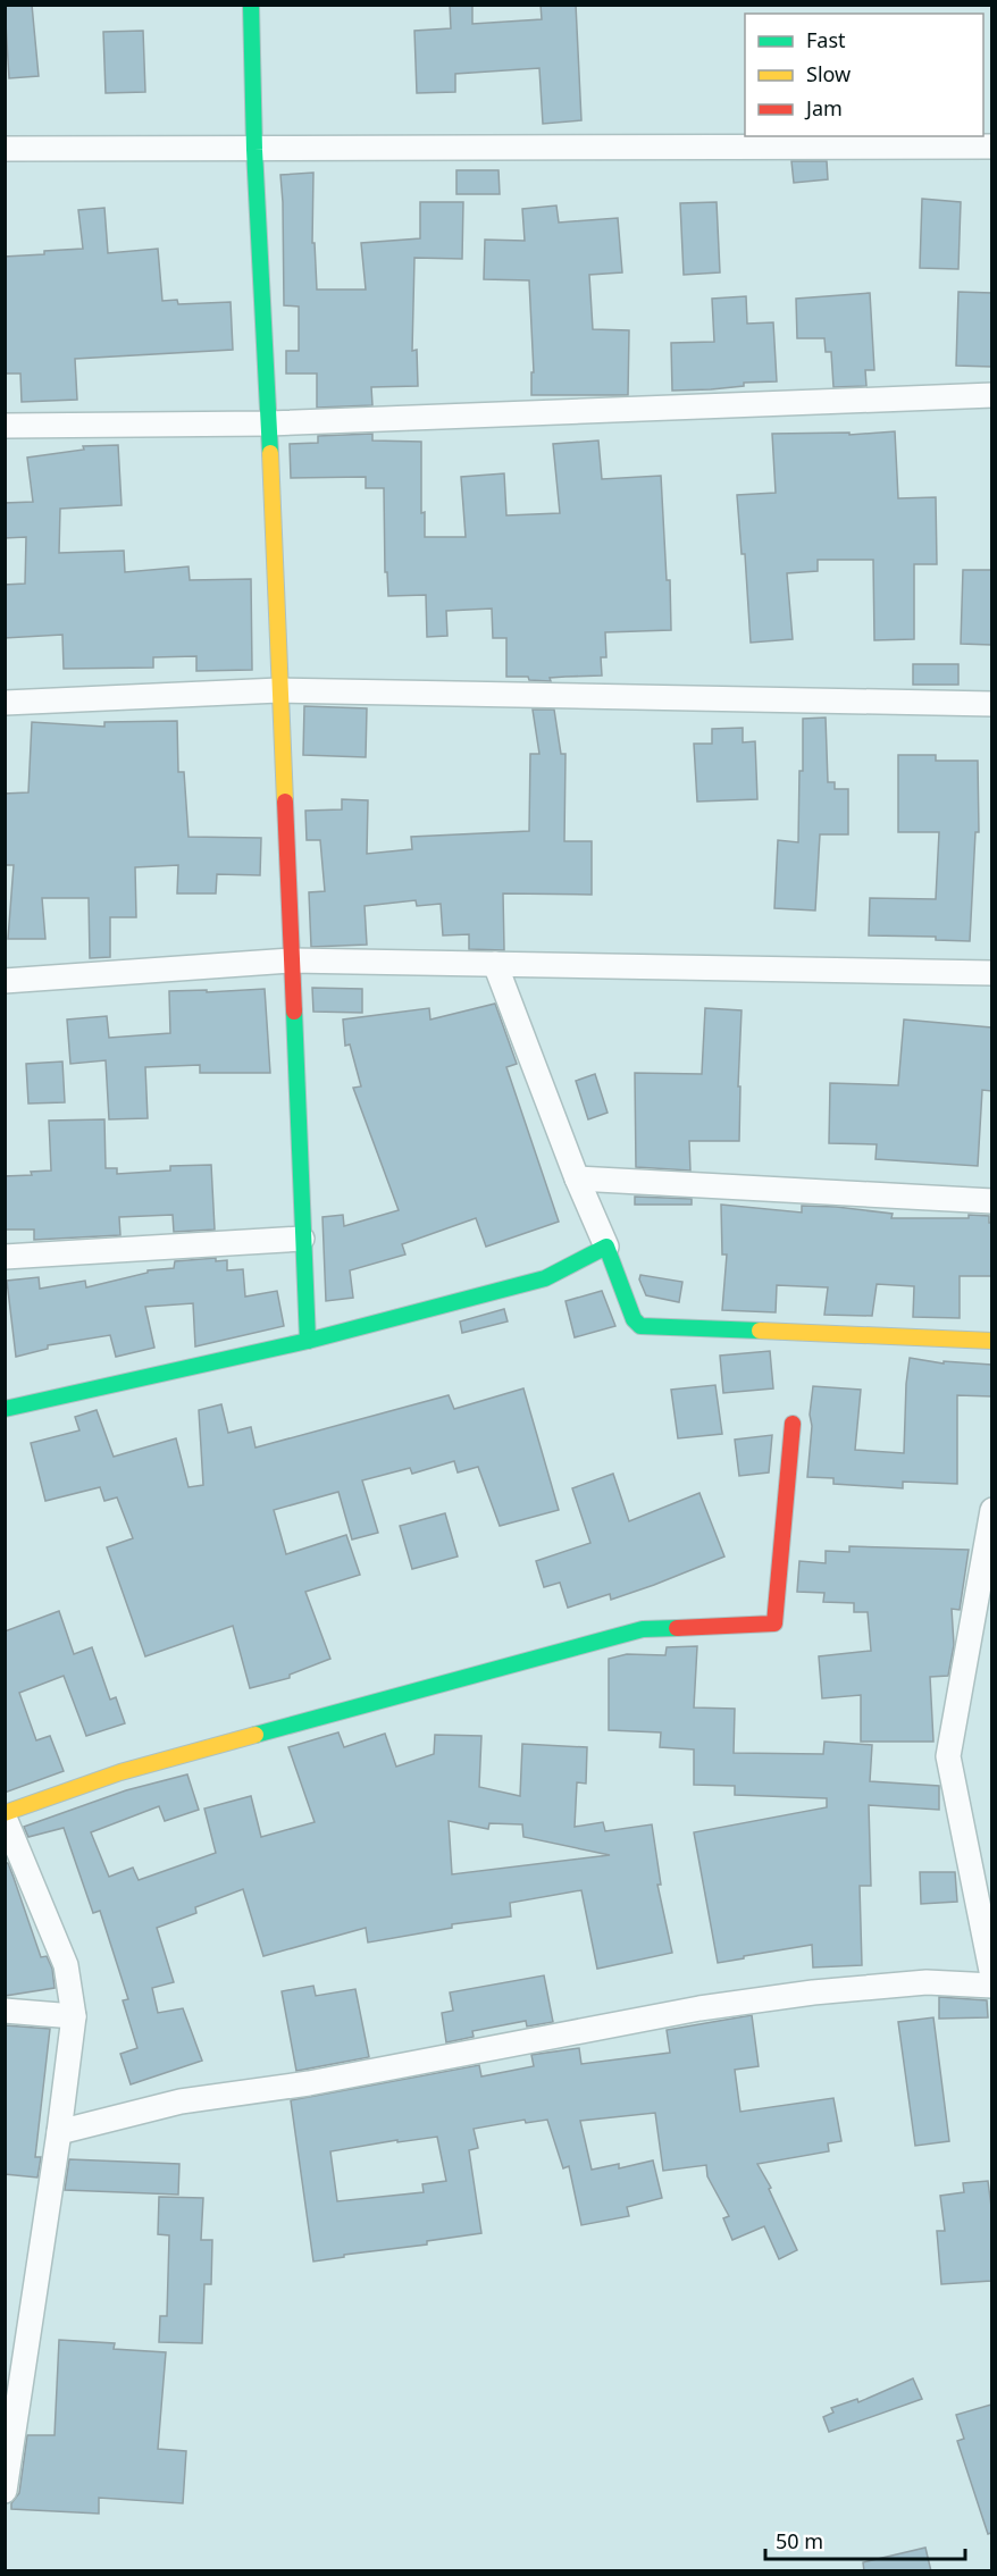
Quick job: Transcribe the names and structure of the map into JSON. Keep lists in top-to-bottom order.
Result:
{
  "legend": ["Fast", "Slow", "Jam"],
  "scale_bar": "50 m"
}
